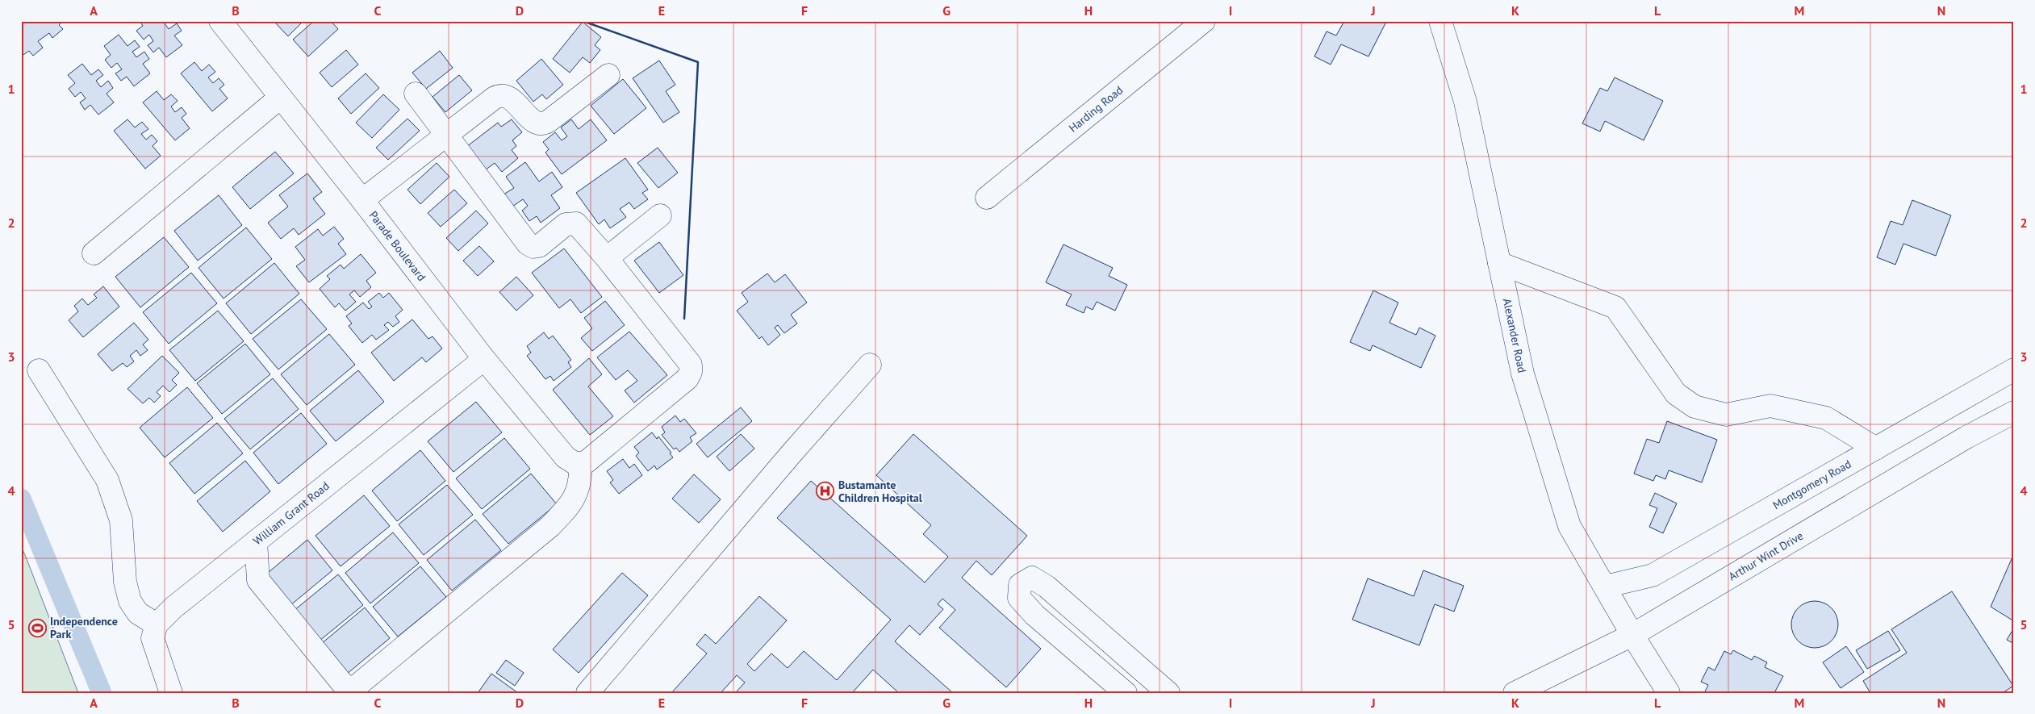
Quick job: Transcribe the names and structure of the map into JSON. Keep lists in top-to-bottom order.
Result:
{
  "streets": {
    "street": [
      "Harding Road",
      "Parade Boulevard",
      "Alexander Road",
      "Montgomery Road",
      "William Grant Road",
      "Arthur Wint Drive"
    ]
  },
  "crossings": [
    ["Parade Boulevard", "William Grant Road"],
    ["Alexander Road", "Montgomery Road"],
    ["Alexander Road", "Arthur Wint Drive"]
  ],
  "places": {
    "hospital": ["Bustamante Children Hospital"],
    "sports": ["Independence Park"]
  },
  "grid": {
    "columns": [
      "A",
      "B",
      "C",
      "D",
      "E",
      "F",
      "G",
      "H",
      "I",
      "J",
      "K",
      "L",
      "M",
      "N"
    ],
    "rows": [
      "1",
      "2",
      "3",
      "4",
      "5"
    ]
  }
}
